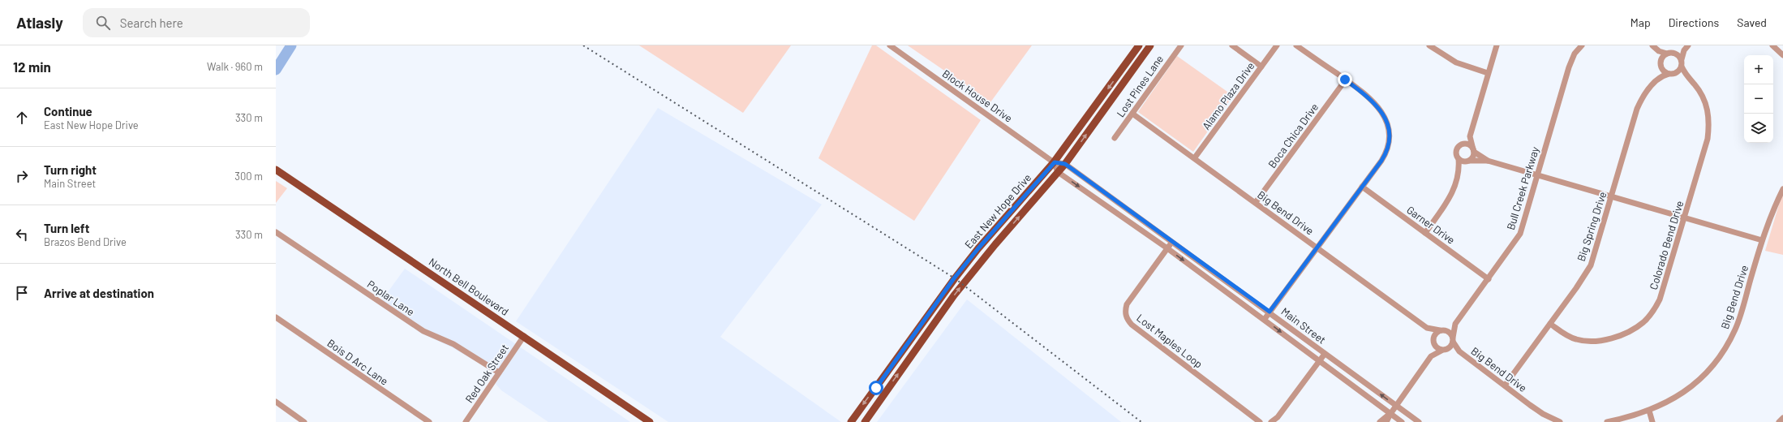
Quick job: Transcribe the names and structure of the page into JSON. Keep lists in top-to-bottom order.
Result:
{
  "streets": {
    "main road": ["East New Hope Drive", "North Bell Boulevard"],
    "street": [
      "Lost Pines Lane",
      "Block House Drive",
      "Alamo Plaza Drive",
      "Boca Chica Drive",
      "Bull Creek Parkway",
      "Big Bend Drive",
      "Garner Drive",
      "Big Spring Drive",
      "Colorado Bend Drive",
      "Poplar Lane",
      "Main Street",
      "Lost Maples Loop",
      "Bois D Arc Lane",
      "Red Oak Street"
    ]
  },
  "crossings": [
    ["Lost Pines Lane", "Big Bend Drive"],
    ["Block House Drive", "East New Hope Drive"],
    ["Block House Drive", "Main Street"],
    ["Alamo Plaza Drive", "Big Bend Drive"],
    ["Boca Chica Drive", "Big Bend Drive"],
    ["Bull Creek Parkway", "Big Bend Drive"],
    ["Bull Creek Parkway", "Garner Drive"],
    ["East New Hope Drive", "Main Street"],
    ["Big Bend Drive", "Big Spring Drive"],
    ["Big Spring Drive", "Colorado Bend Drive"],
    ["North Bell Boulevard", "Red Oak Street"],
    ["Poplar Lane", "Red Oak Street"],
    ["Main Street", "Lost Maples Loop"]
  ],
  "page": {
    "header": "Atlasly",
    "search": "Search here",
    "nav": ["Map", "Directions", "Saved"],
    "heading": ["12 min", "Walk · 960 m"],
    "map_buttons": ["+", "−"],
    "list": [
      ["Continue", "East New Hope Drive", "330 m"],
      ["Turn right", "Main Street", "300 m"],
      ["Turn left", "Brazos Bend Drive", "330 m"],
      "Arrive at destination"
    ]
  }
}
